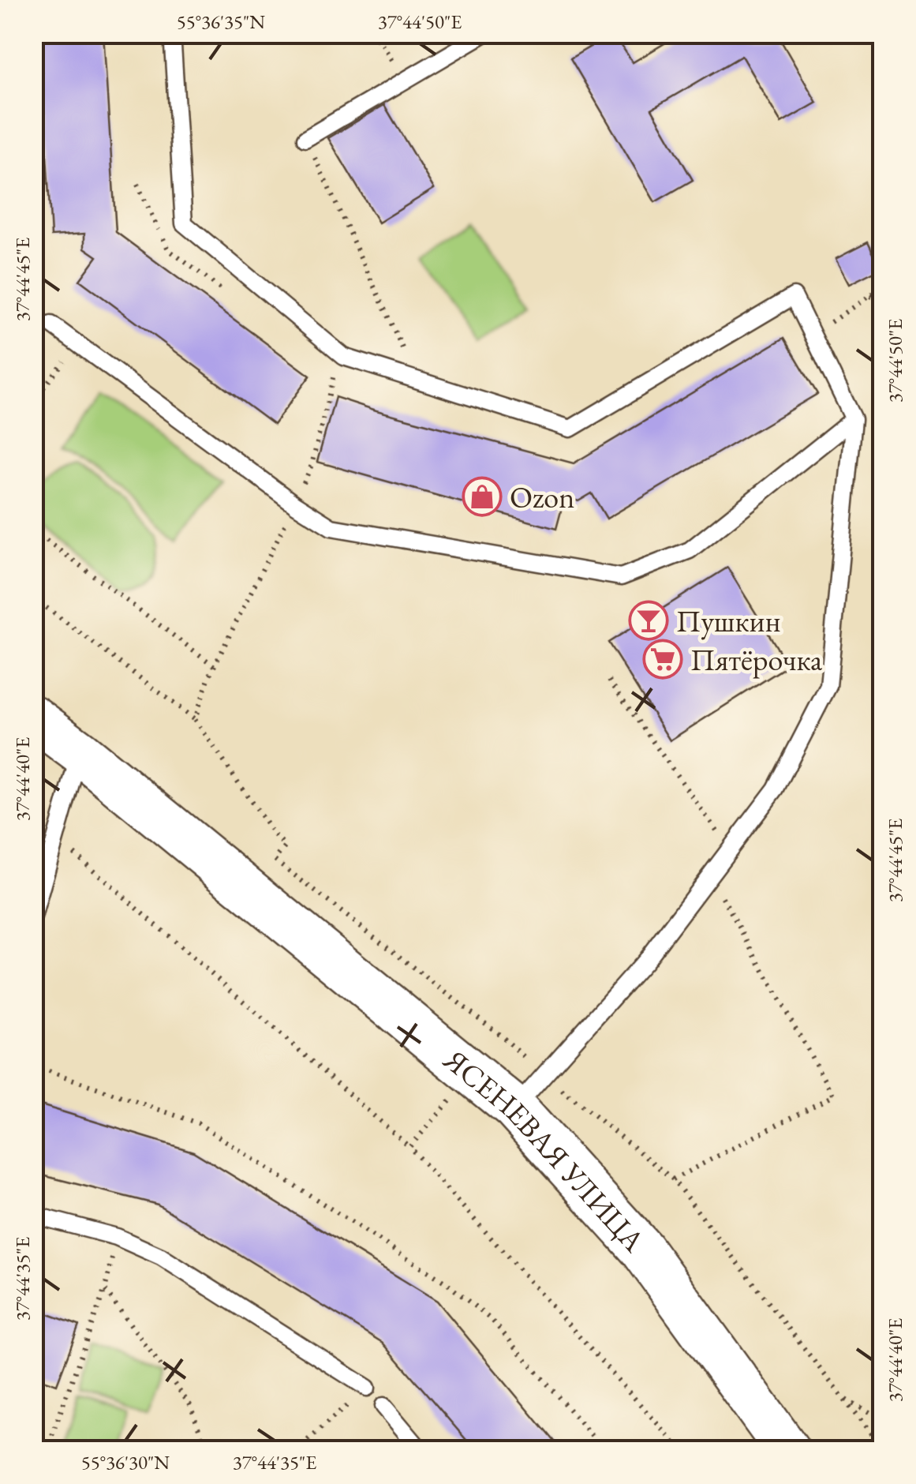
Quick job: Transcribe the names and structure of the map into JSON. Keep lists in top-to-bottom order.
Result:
{
  "streets": {
    "main road": ["ЯСЕНЕВАЯ УЛИЦА"]
  },
  "places": {
    "shop": ["Ozon"],
    "bar": ["Пушкин"],
    "supermarket": ["Пятёрочка"]
  },
  "coordinates": [
    "55°36'35\"N",
    "37°44'50\"E",
    "37°44'45\"E",
    "37°44'40\"E",
    "37°44'35\"E",
    "55°36'30\"N"
  ]
}
